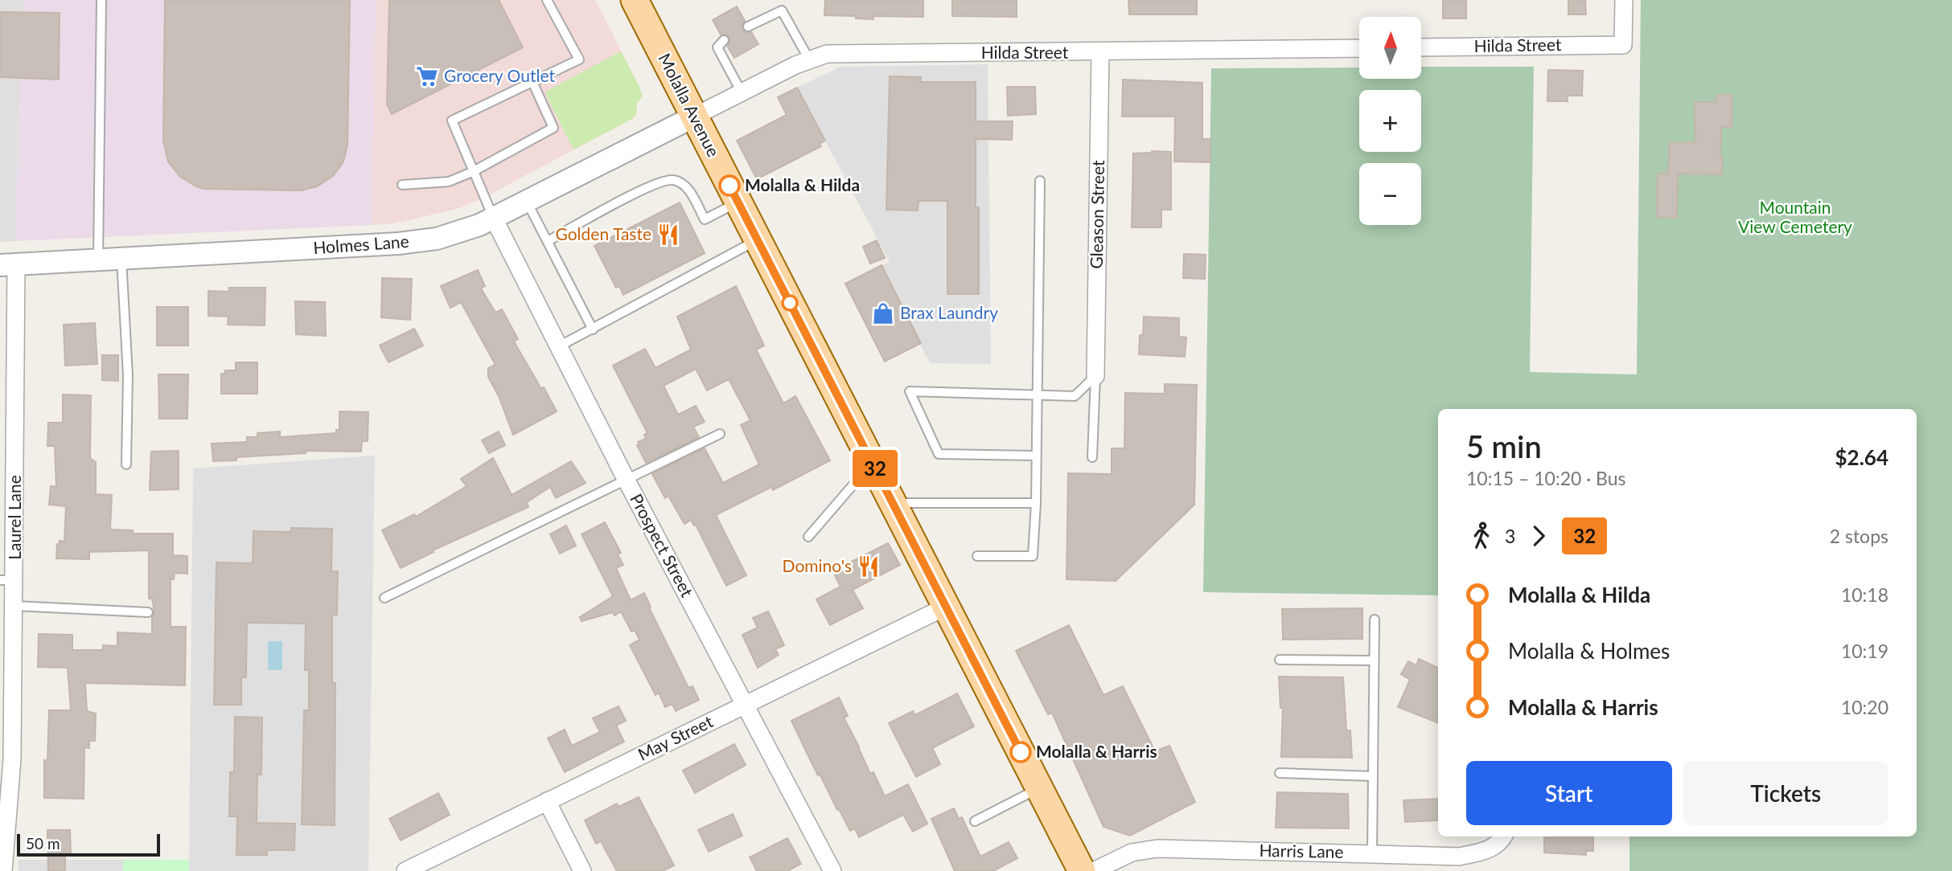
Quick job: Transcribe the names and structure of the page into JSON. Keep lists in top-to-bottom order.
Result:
{
  "streets": {
    "main road": ["Molalla Avenue"],
    "street": [
      "Hilda Street",
      "Gleason Street",
      "Holmes Lane",
      "Laurel Lane",
      "Prospect Street",
      "May Street",
      "Harris Lane"
    ]
  },
  "crossings": [
    ["Hilda Street", "Molalla Avenue"],
    ["Hilda Street", "Gleason Street"],
    ["Hilda Street", "Holmes Lane"],
    ["Molalla Avenue", "Holmes Lane"],
    ["Molalla Avenue", "May Street"],
    ["Holmes Lane", "Laurel Lane"],
    ["Holmes Lane", "Prospect Street"],
    ["Prospect Street", "May Street"]
  ],
  "parks": ["Mountain View Cemetery"],
  "places": {
    "supermarket": ["Grocery Outlet"],
    "other": ["Molalla & Hilda", "Molalla & Harris"],
    "restaurant": ["Golden Taste", "Domino's"],
    "shop": ["Brax Laundry"]
  },
  "lines": ["bus line 32"],
  "scale_bar": "50 m",
  "north": "top",
  "page": {
    "on_map": "32",
    "map_buttons": ["+", "−"],
    "heading": ["5 min", "10:15 – 10:20 · Bus", "$2.64"],
    "legs": ["3", "32", "2 stops"],
    "list": [
      {
        "name": "Molalla & Hilda",
        "value": "10:18"
      },
      {
        "name": "Molalla & Holmes",
        "value": "10:19"
      },
      {
        "name": "Molalla & Harris",
        "value": "10:20"
      }
    ],
    "buttons": ["Start", "Tickets"],
    "scale": "50 m"
  }
}
